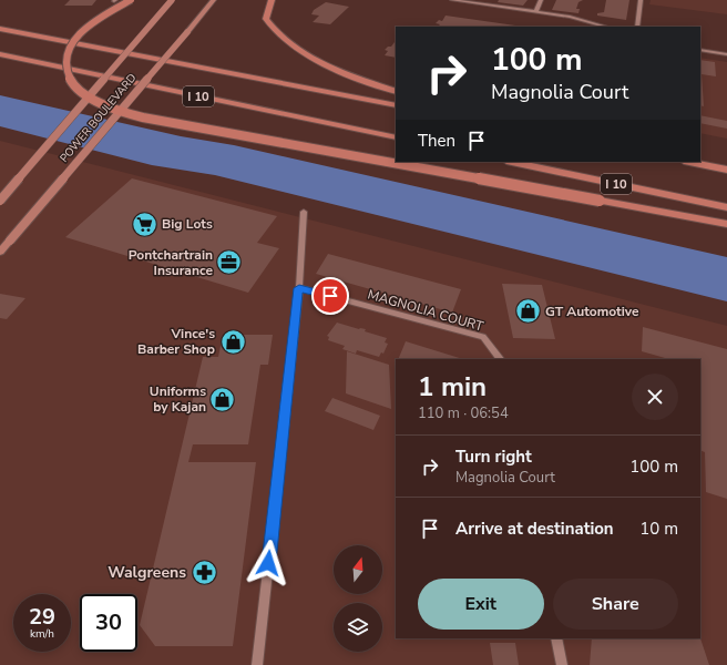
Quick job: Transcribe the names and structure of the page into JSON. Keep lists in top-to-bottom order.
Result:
{
  "streets": {
    "highway": ["I 10"],
    "main road": ["POWER BOULEVARD"],
    "street": ["MAGNOLIA COURT"]
  },
  "places": {
    "supermarket": ["Big Lots"],
    "office": ["Pontchartrain Insurance"],
    "shop": ["GT Automotive", "Vince's Barber Shop", "Uniforms by Kajan"],
    "pharmacy": ["Walgreens"]
  },
  "north": "top",
  "page": {
    "turn": ["100 m", "Magnolia Court"],
    "then": "Then",
    "heading": ["1 min", "110 m · 06:54"],
    "list": [
      {
        "name": "Turn right",
        "note": "Magnolia Court",
        "value": "100 m"
      },
      {
        "name": "Arrive at destination",
        "value": "10 m"
      }
    ],
    "buttons": ["Exit", "Share"],
    "speed": "29 km/h",
    "limit": "30"
  }
}
